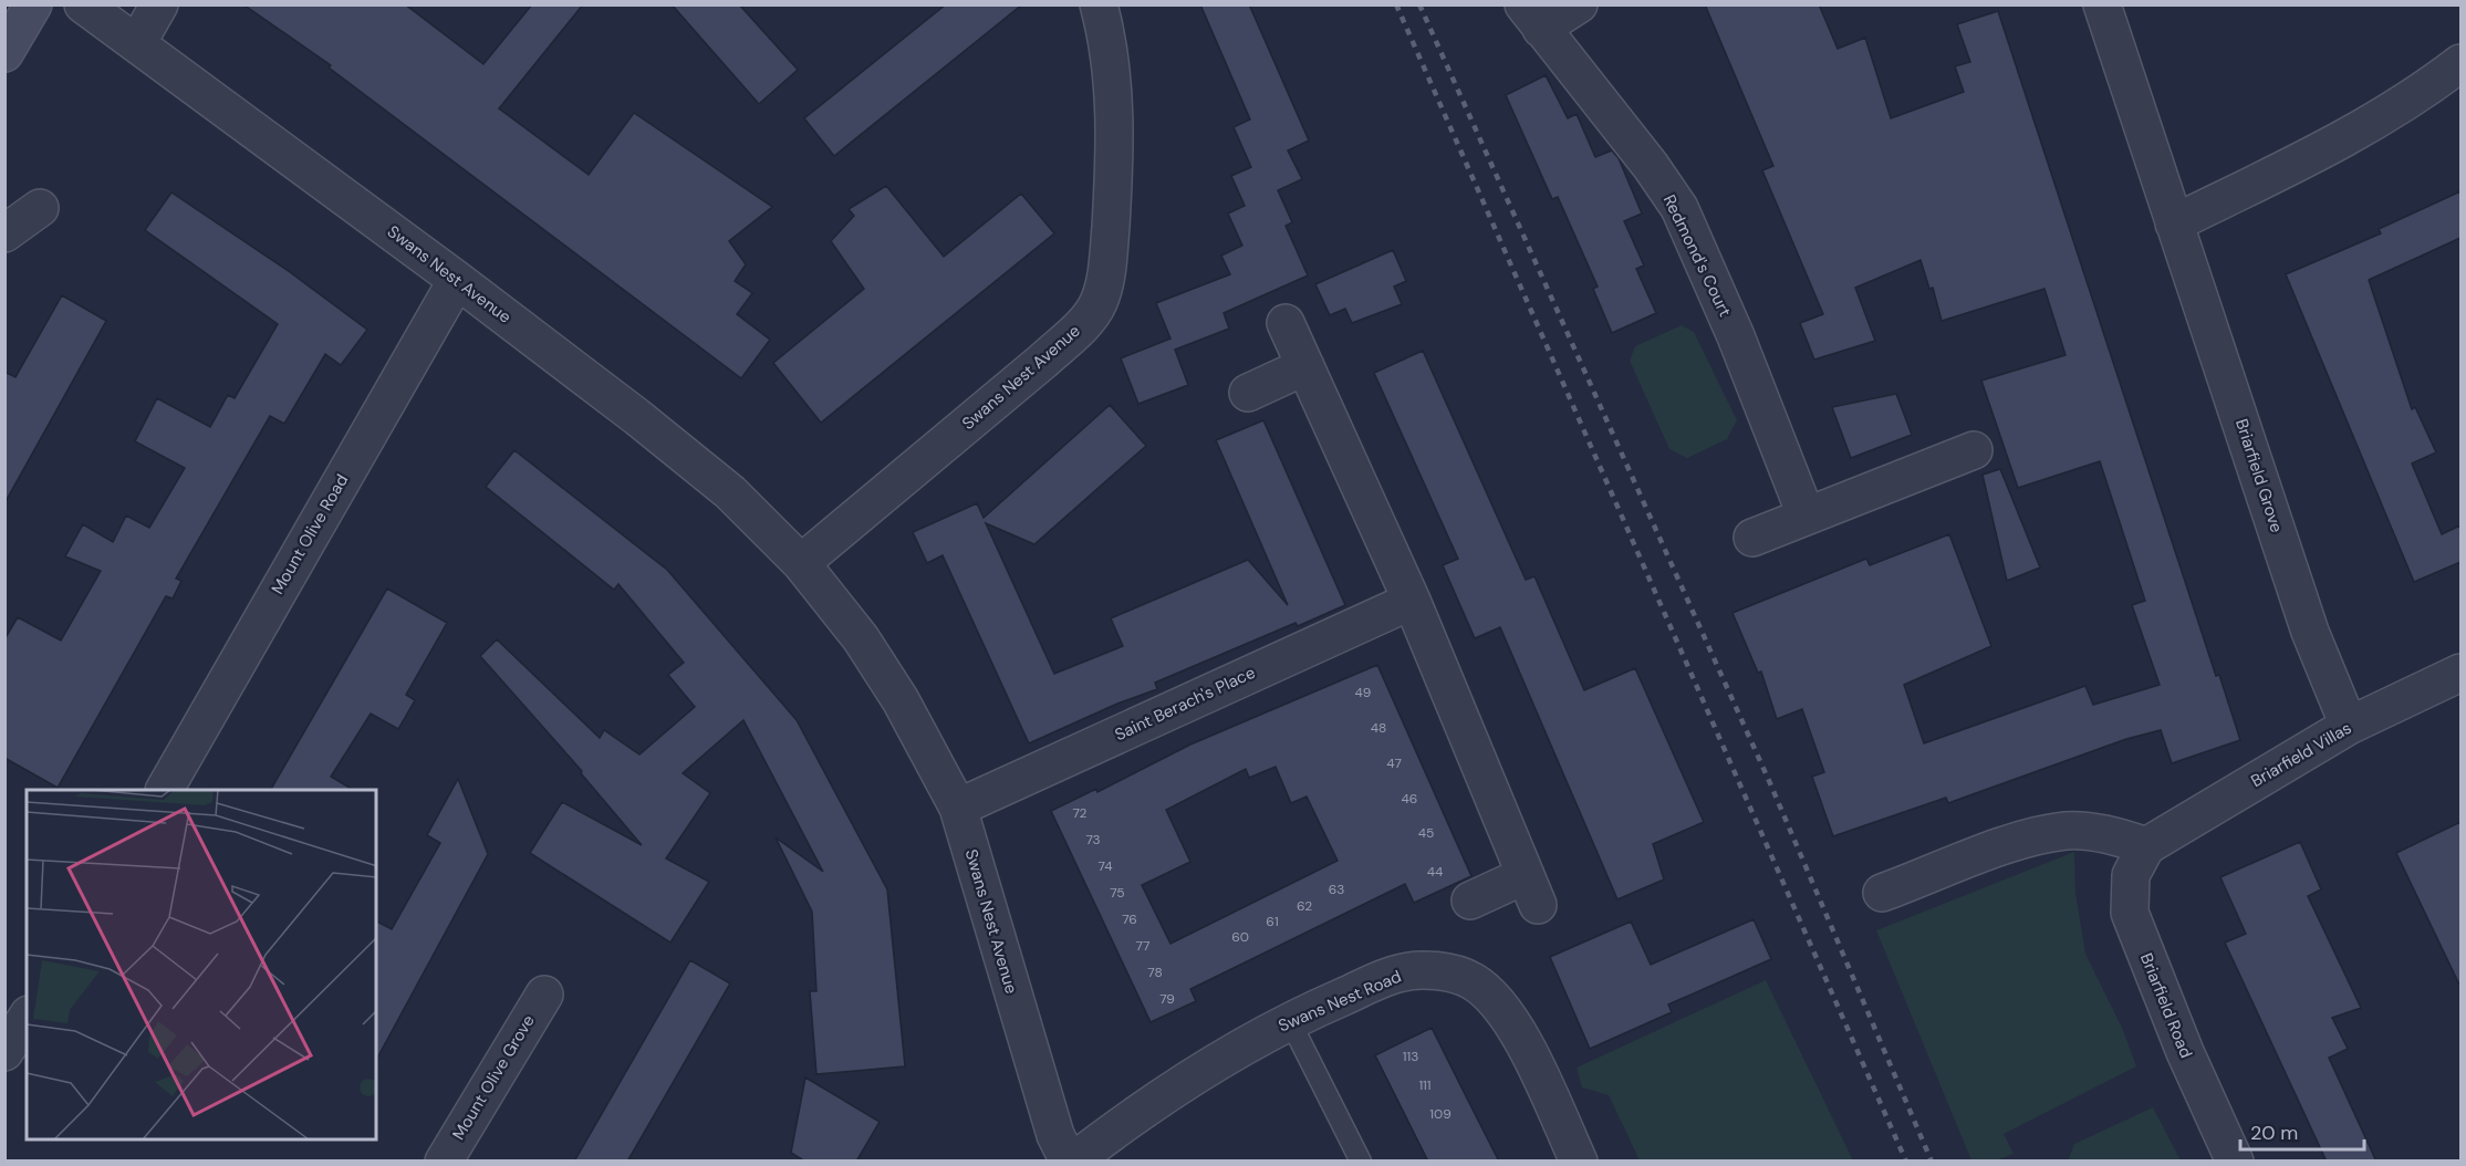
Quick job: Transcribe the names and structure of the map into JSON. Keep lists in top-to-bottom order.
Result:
{
  "streets": {
    "street": [
      "Redmond's Court",
      "Swans Nest Avenue",
      "Briarfield Grove",
      "Mount Olive Road",
      "Saint Berach's Place",
      "Briarfield Villas",
      "Swans Nest Road",
      "Briarfield Road",
      "Mount Olive Grove"
    ]
  },
  "crossings": [
    ["Swans Nest Avenue", "Mount Olive Road"],
    ["Swans Nest Avenue", "Saint Berach's Place"],
    ["Swans Nest Avenue", "Swans Nest Road"],
    ["Briarfield Grove", "Briarfield Villas"],
    ["Briarfield Villas", "Briarfield Road"]
  ],
  "house_numbers": [
    "49",
    "48",
    "47",
    "46",
    "72",
    "45",
    "73",
    "74",
    "44",
    "63",
    "75",
    "62",
    "76",
    "61",
    "60",
    "77",
    "78",
    "79",
    "113",
    "111",
    "109"
  ],
  "scale_bar": "20 m"
}
